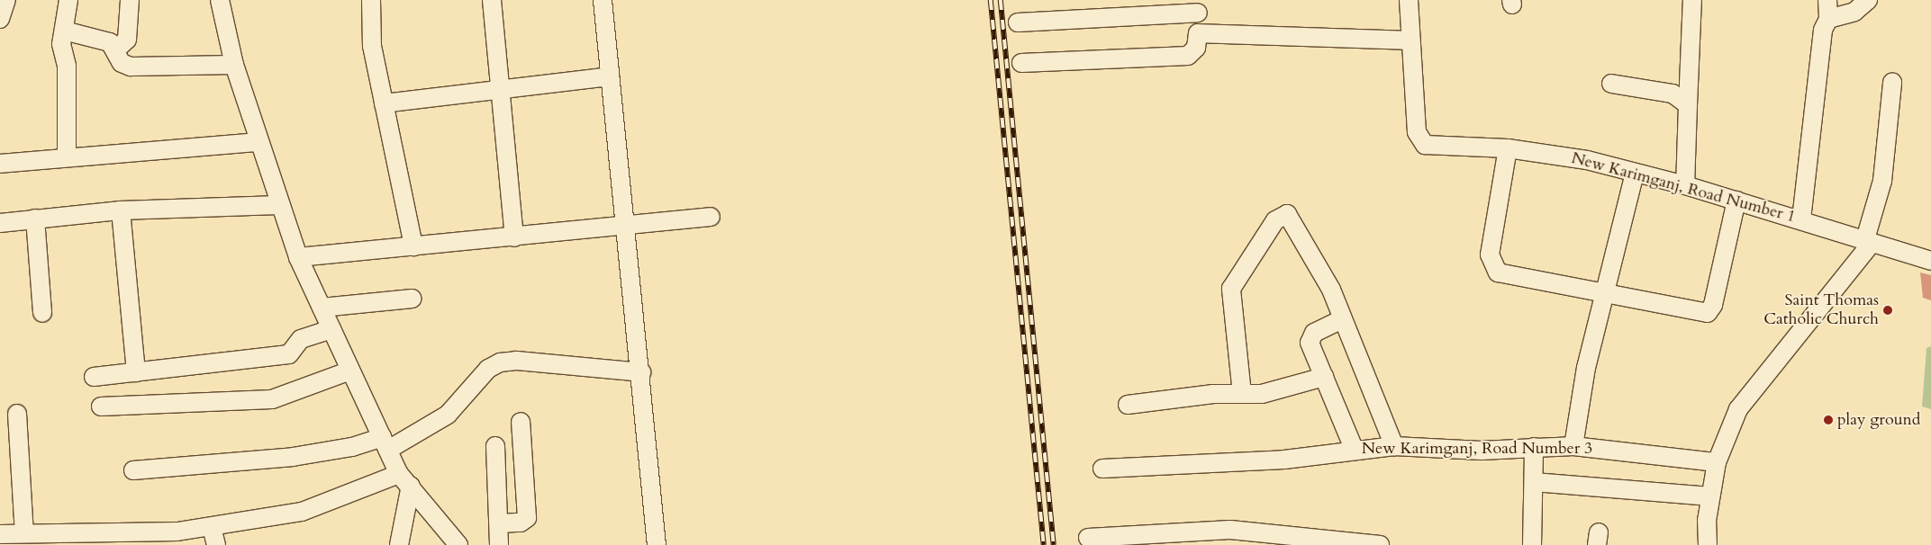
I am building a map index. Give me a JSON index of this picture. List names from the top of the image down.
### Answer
{
  "streets": {
    "street": ["New Karimganj, Road Number 1", "New Karimganj, Road Number 3"]
  },
  "places": ["Saint Thomas Catholic Church", "play ground"]
}
